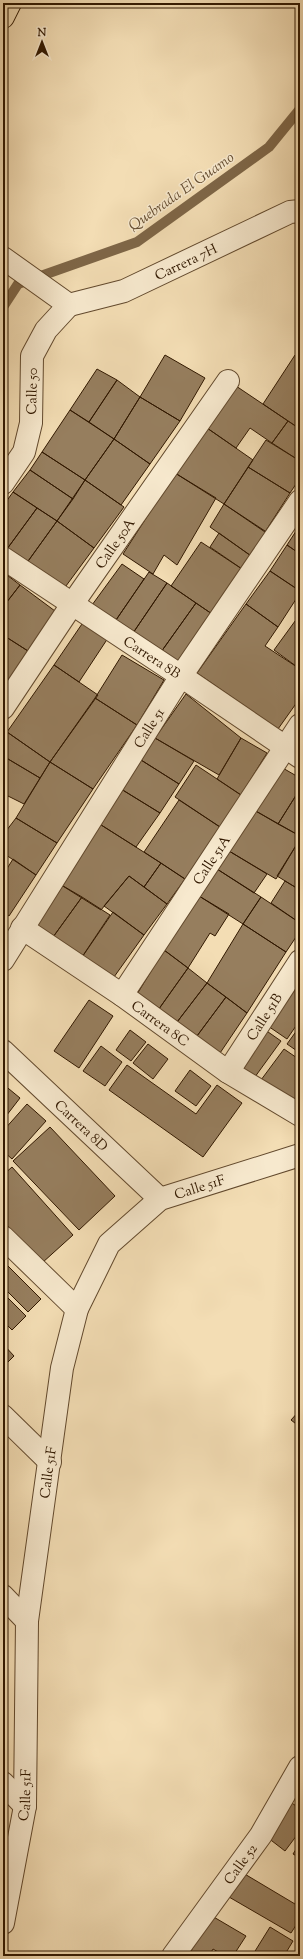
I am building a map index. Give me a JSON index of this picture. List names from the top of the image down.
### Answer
{
  "streets": {
    "street": [
      "Carrera 7H",
      "Calle 50",
      "Calle 50A",
      "Carrera 8B",
      "Calle 51",
      "Calle 51A",
      "Calle 51B",
      "Carrera 8C",
      "Carrera 8D",
      "Calle 51F",
      "Calle 52"
    ]
  },
  "crossings": [
    ["Carrera 7H", "Calle 50"],
    ["Calle 50A", "Carrera 8B"],
    ["Carrera 8B", "Calle 51"],
    ["Carrera 8B", "Calle 51A"],
    ["Calle 51", "Carrera 8C"],
    ["Calle 51A", "Carrera 8C"],
    ["Calle 51B", "Carrera 8C"],
    ["Carrera 8D", "Calle 51F"]
  ],
  "water": ["Quebrada El Guamo"],
  "north": "top"
}
